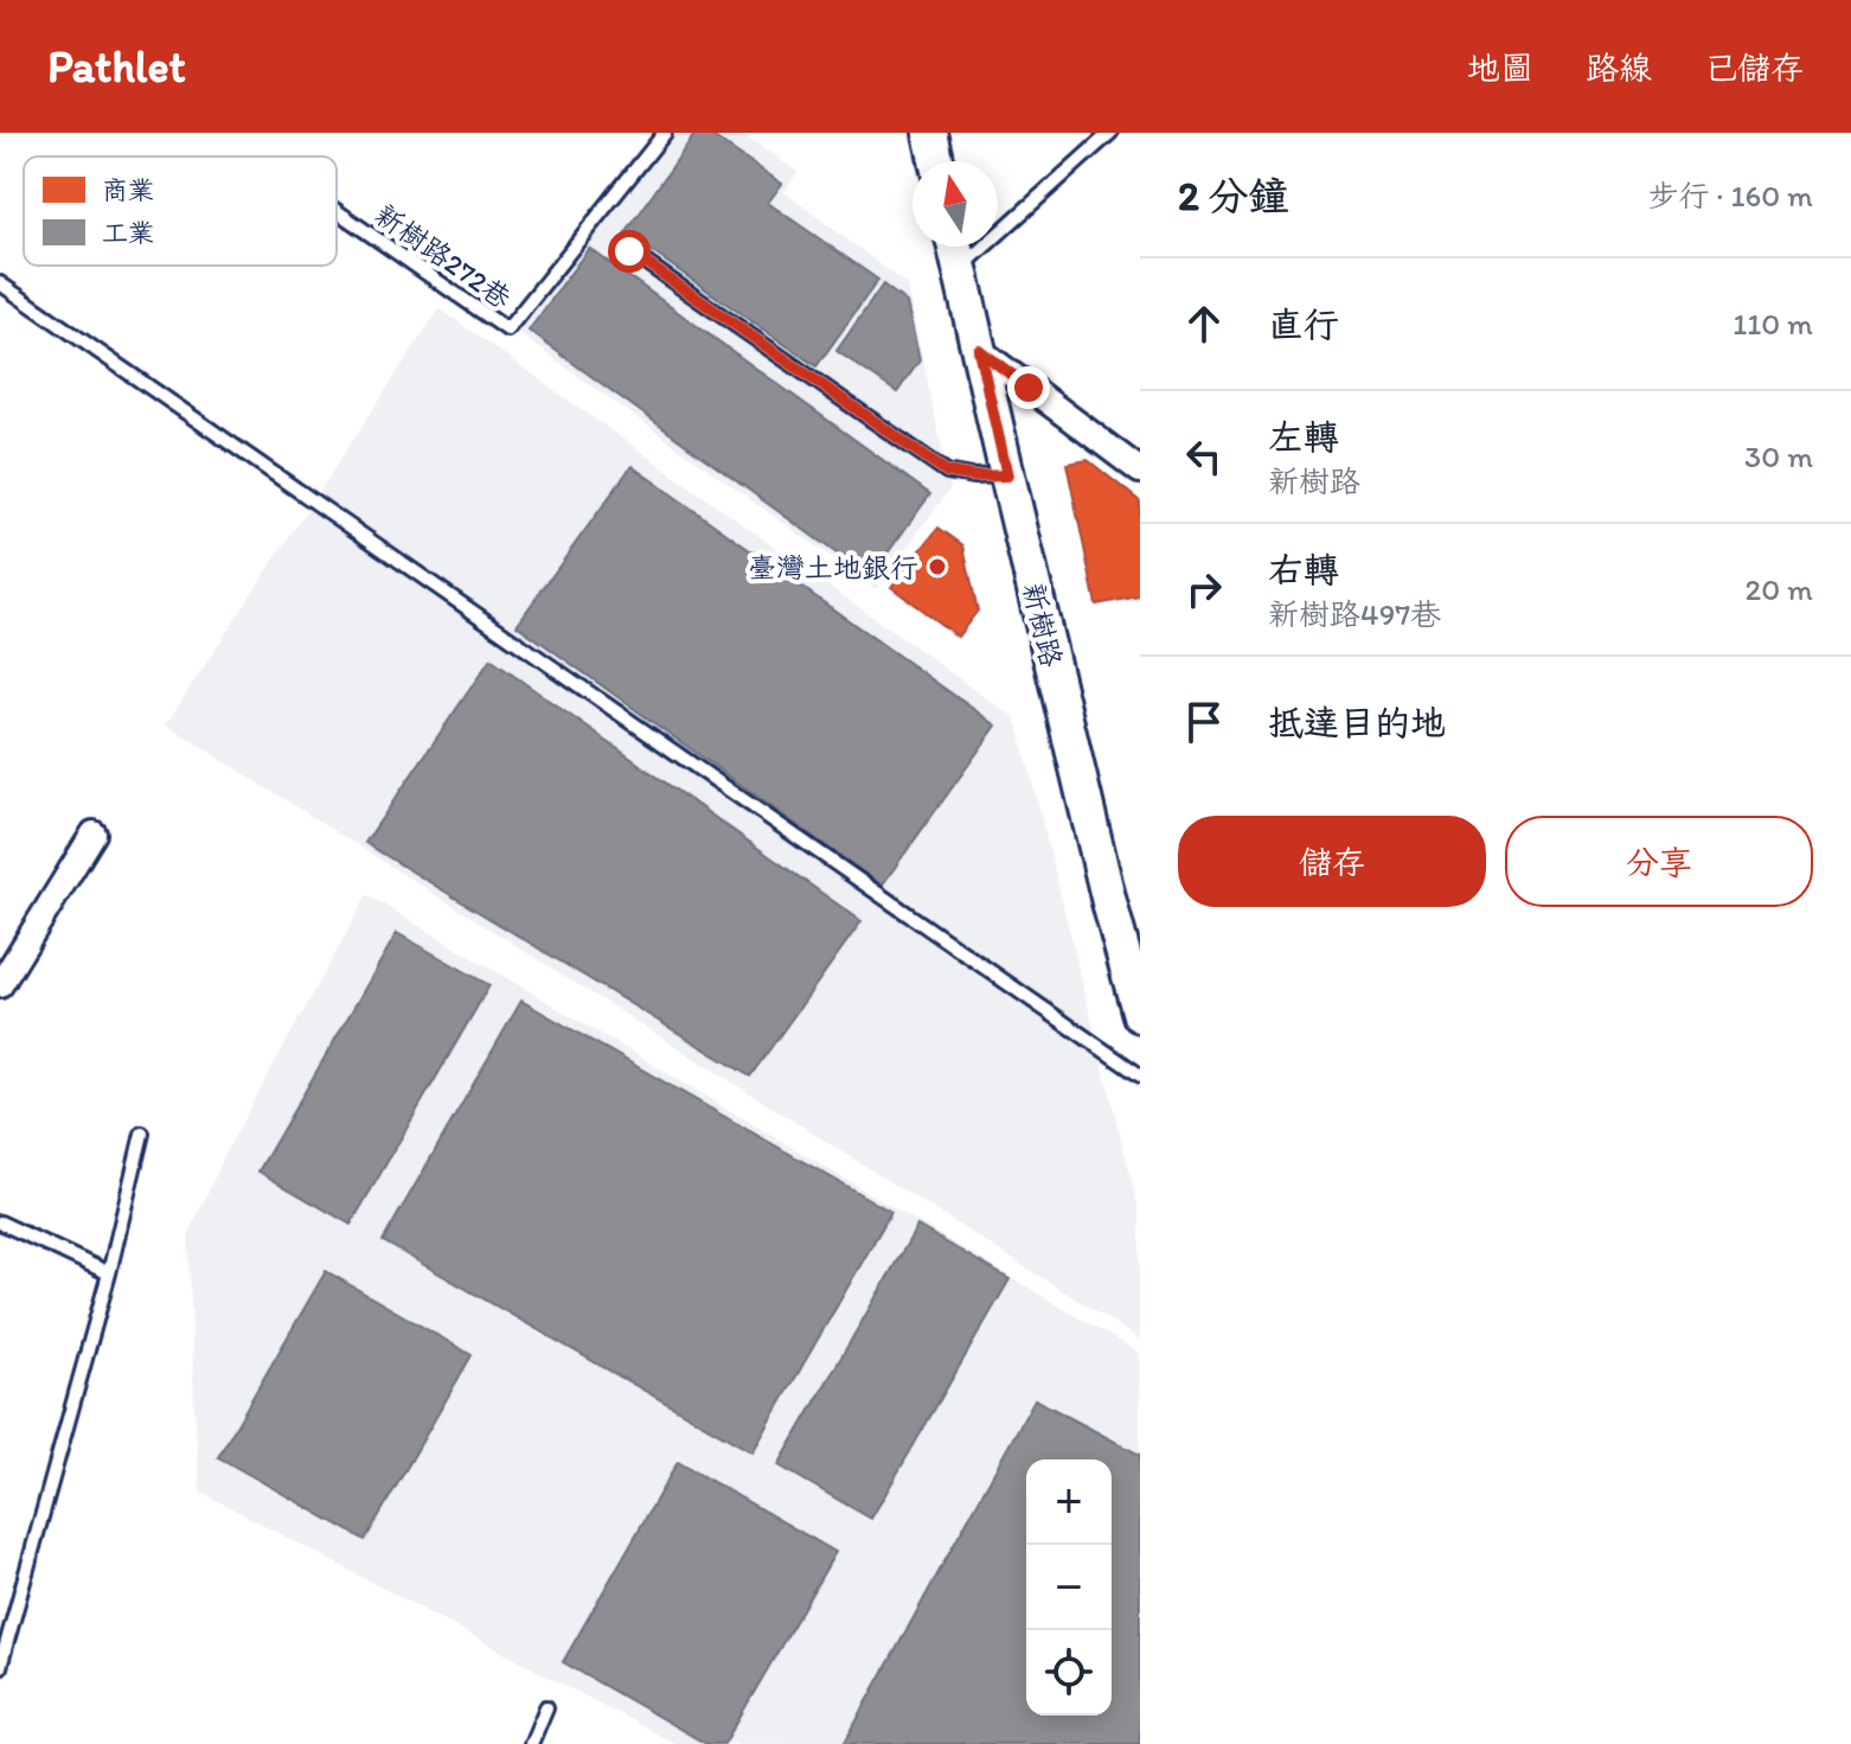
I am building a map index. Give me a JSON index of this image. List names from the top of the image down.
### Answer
{
  "streets": {
    "main road": ["新樹路"],
    "lane": ["新樹路272巷"]
  },
  "places": ["臺灣土地銀行"],
  "legend": ["商業", "工業"],
  "north": "top",
  "page": {
    "header": "Pathlet",
    "nav": ["地圖", "路線", "已儲存"],
    "heading": ["2 分鐘", "步行 · 160 m"],
    "list": [
      ["直行", "110 m"],
      ["左轉", "新樹路", "30 m"],
      ["右轉", "新樹路497巷", "20 m"],
      "抵達目的地"
    ],
    "buttons": ["儲存", "分享"],
    "map_buttons": ["+", "−"]
  }
}
